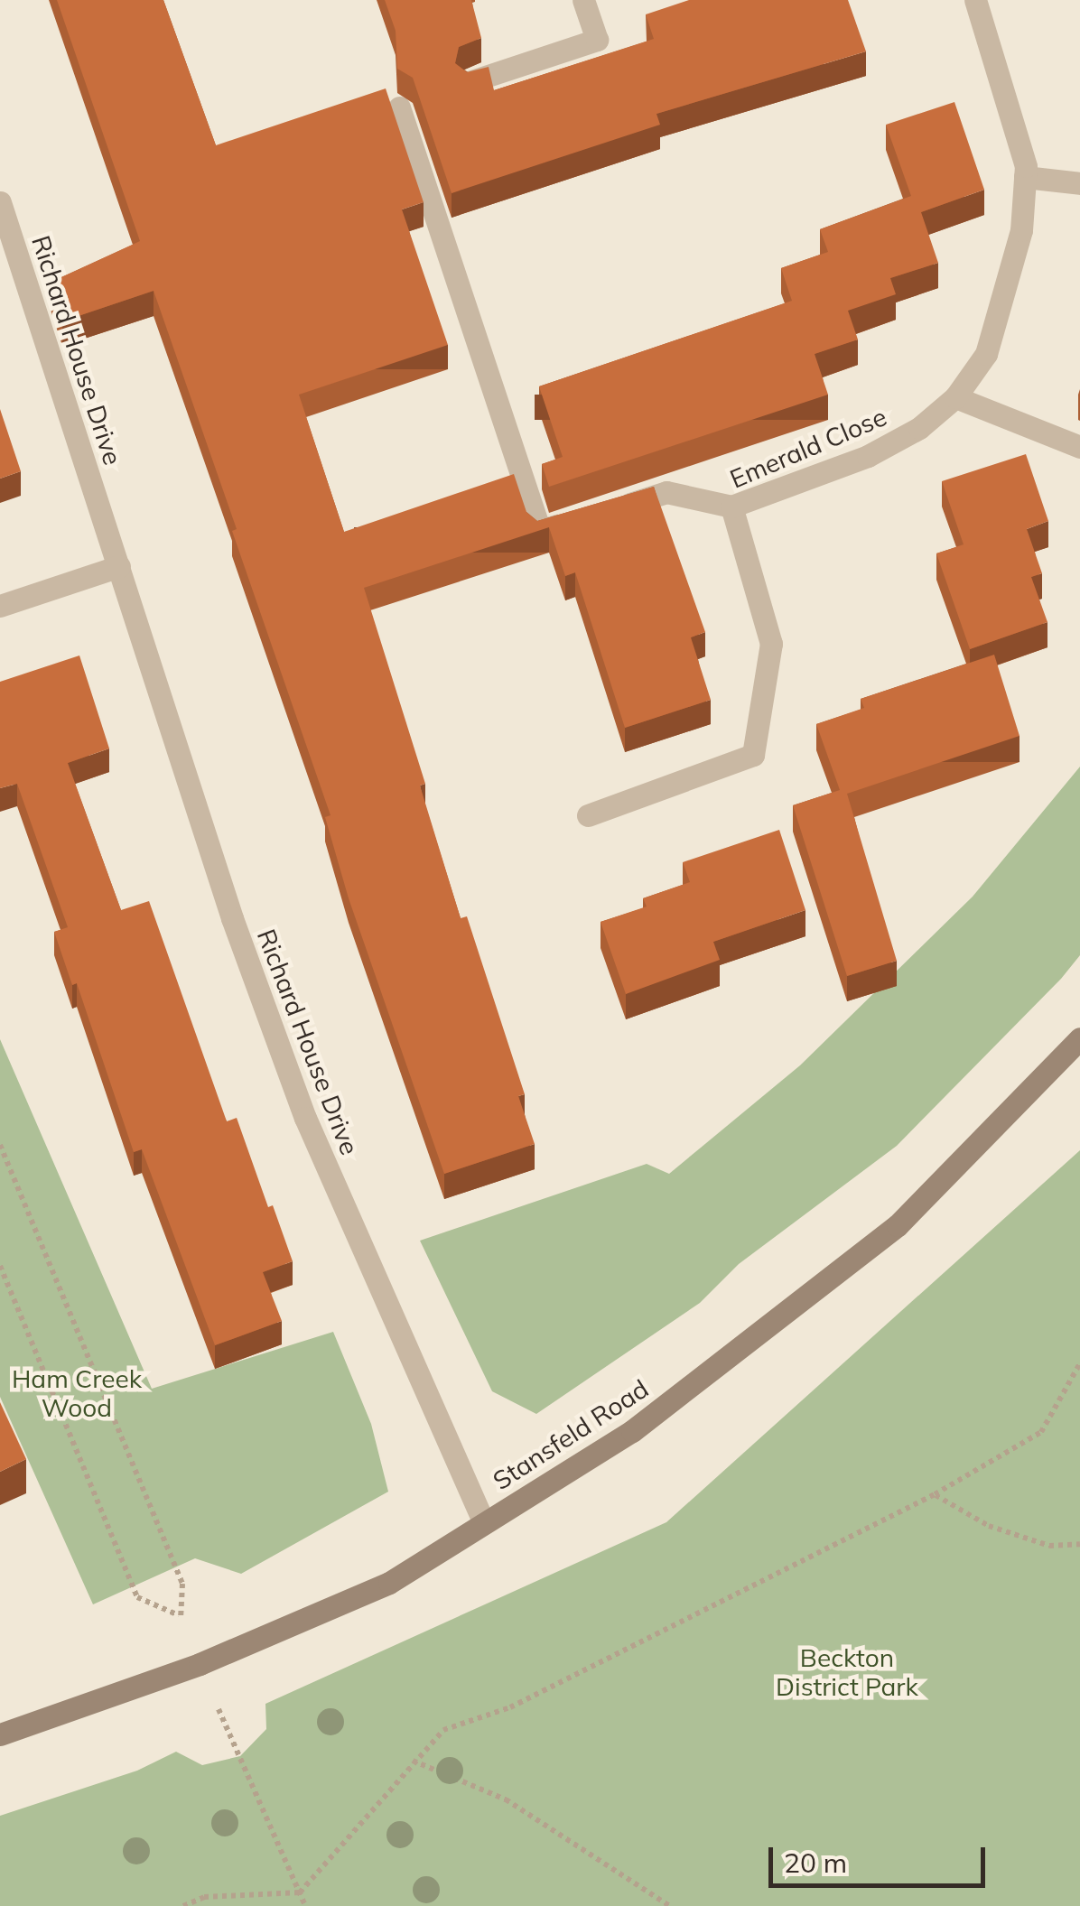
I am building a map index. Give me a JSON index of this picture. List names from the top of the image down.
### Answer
{
  "streets": {
    "street": ["Richard House Drive", "Emerald Close", "Stansfeld Road"]
  },
  "crossings": [
    ["Richard House Drive", "Stansfeld Road"]
  ],
  "parks": ["Ham Creek Wood", "Beckton District Park"],
  "scale_bar": "20 m"
}
